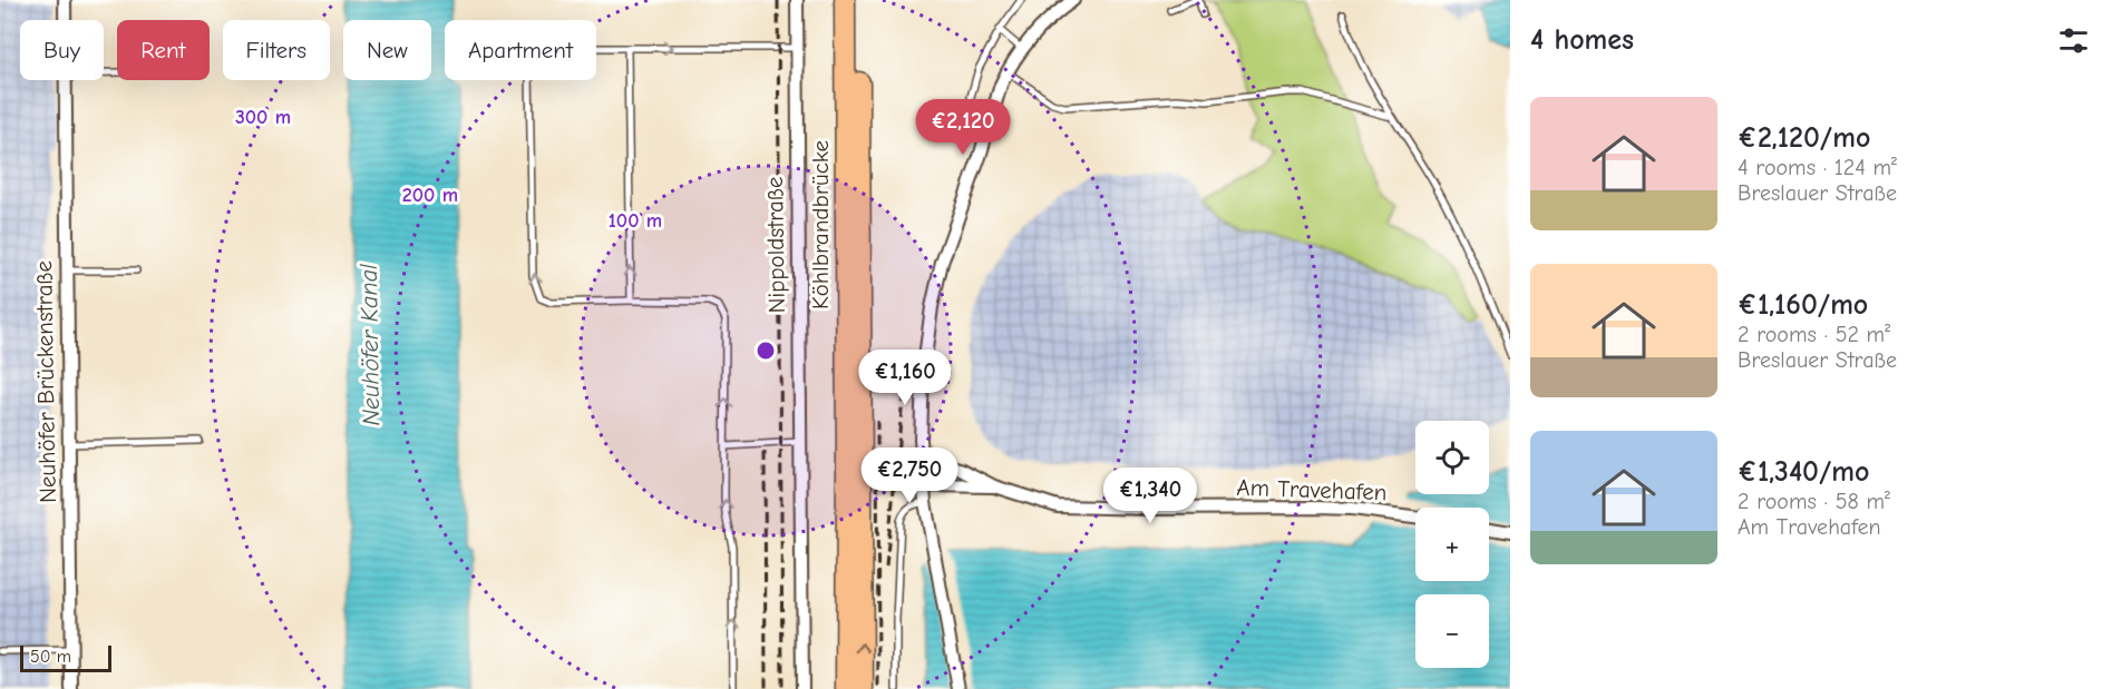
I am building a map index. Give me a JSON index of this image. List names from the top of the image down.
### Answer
{
  "streets": {
    "main road": ["Köhlbrandbrücke"],
    "street": ["Nippoldstraße", "Neuhöfer Brückenstraße", "Am Travehafen"]
  },
  "water": ["Neuhöfer Kanal"],
  "scale_bar": "50 m",
  "page": {
    "heading": "4 homes",
    "chip": [
      "Buy",
      "Rent",
      "Filters",
      "New",
      "Apartment"
    ],
    "list": [
      {
        "name": "€2,120/mo",
        "note": "4 rooms · 124 m² · Breslauer Straße"
      },
      {
        "name": "€1,160/mo",
        "note": "2 rooms · 52 m² · Breslauer Straße"
      },
      {
        "name": "€1,340/mo",
        "note": "2 rooms · 58 m² · Am Travehafen"
      }
    ],
    "price": [
      "€2,120",
      "€1,160",
      "€2,750",
      "€1,340"
    ],
    "map_buttons": ["+", "−"],
    "scale": "50 m"
  },
  "rings": ["300 m", "200 m", "100 m"]
}
